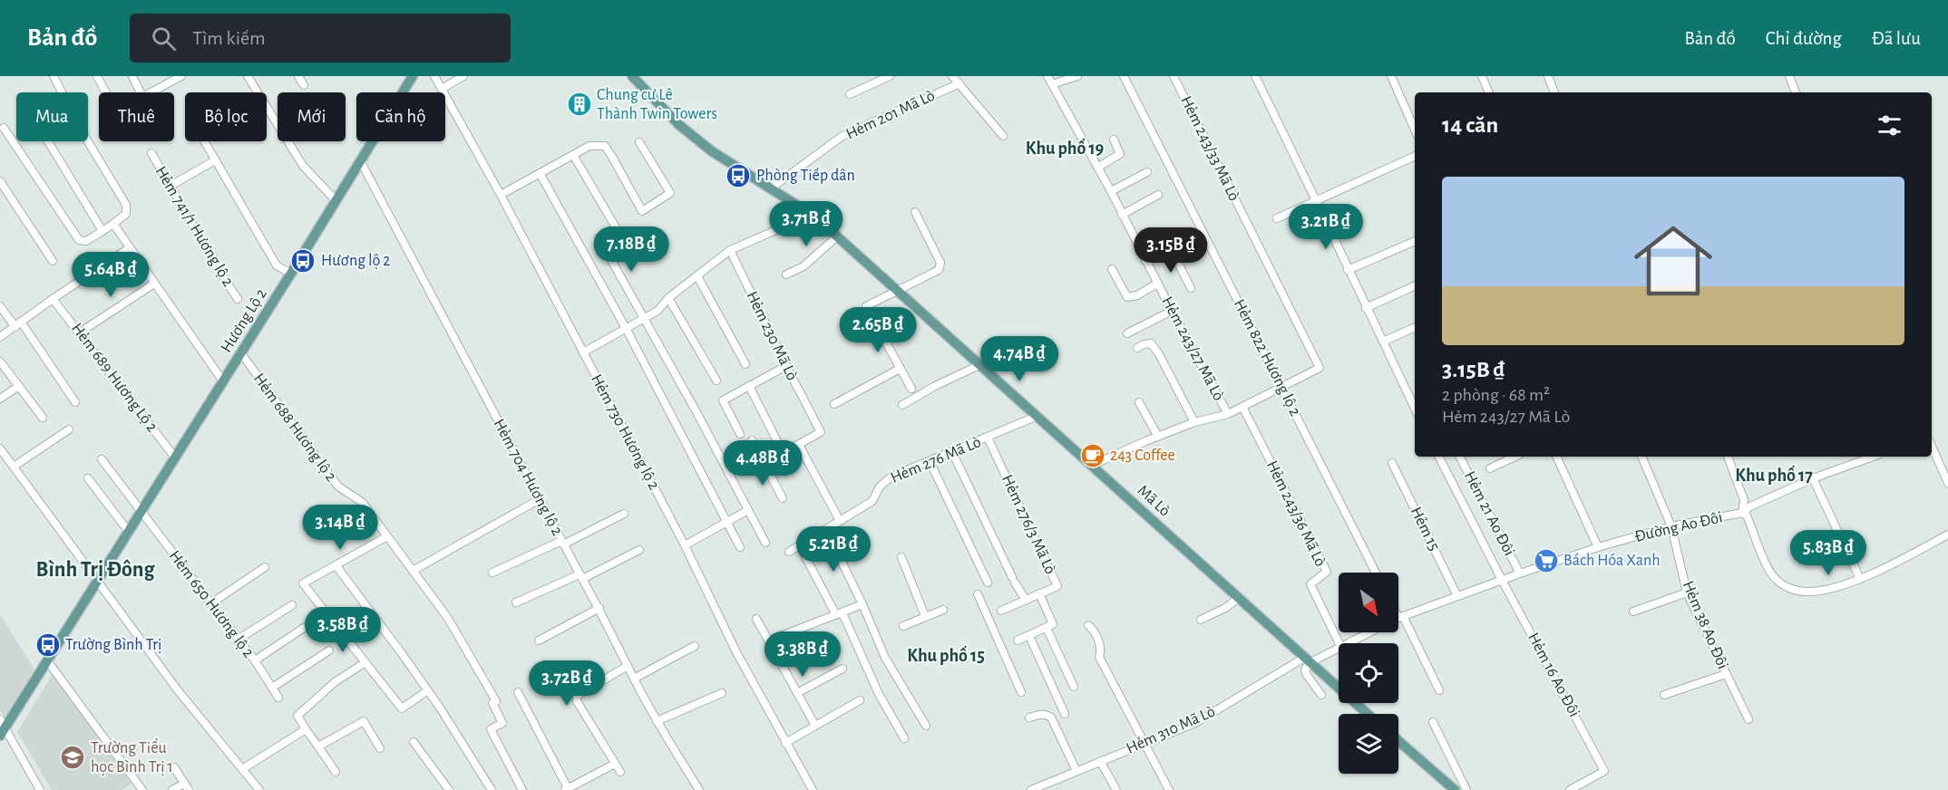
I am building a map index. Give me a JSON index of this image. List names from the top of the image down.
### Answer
{
  "streets": {
    "main road": ["Hương Lộ 2", "Mã Lò"],
    "street": [
      "Hẻm 201 Mã Lò",
      "Hẻm 243/33 Mã Lò",
      "Hẻm 741/1 Hương lộ 2",
      "Hẻm 230 Mã Lò",
      "Hẻm 243/27 Mã Lò",
      "Hẻm 822 Hương lộ 2",
      "Hẻm 689 Hương Lộ 2",
      "Hẻm 688 Hương lộ 2",
      "Hẻm 730 Hương lộ 2",
      "Hẻm 276 Mã Lò",
      "Hẻm 704 Hương lộ 2",
      "Hẻm 243/36 Mã Lò",
      "Hẻm 21 Ao Đôi",
      "Hẻm 276/3 Mã Lò",
      "Đường Ao Đôi",
      "Hẻm 15",
      "Hẻm 650 Hương lộ 2",
      "Hẻm 38 Ao Đôi",
      "Hẻm 16 Ao Đôi",
      "Hẻm 310 Mã Lò"
    ]
  },
  "crossings": [
    ["Hẻm 201 Mã Lò", "Mã Lò"],
    ["Hẻm 243/33 Mã Lò", "Hẻm 822 Hương lộ 2"],
    ["Hương Lộ 2", "Hẻm 689 Hương Lộ 2"],
    ["Hương Lộ 2", "Hẻm 688 Hương lộ 2"],
    ["Hương Lộ 2", "Hẻm 704 Hương lộ 2"],
    ["Hương Lộ 2", "Hẻm 650 Hương lộ 2"],
    ["Hẻm 276 Mã Lò", "Mã Lò"],
    ["Hẻm 276 Mã Lò", "Hẻm 276/3 Mã Lò"],
    ["Mã Lò", "Đường Ao Đôi"],
    ["Mã Lò", "Hẻm 310 Mã Lò"],
    ["Hẻm 21 Ao Đôi", "Đường Ao Đôi"],
    ["Đường Ao Đôi", "Hẻm 15"],
    ["Đường Ao Đôi", "Hẻm 38 Ao Đôi"],
    ["Đường Ao Đôi", "Hẻm 16 Ao Đôi"],
    ["Đường Ao Đôi", "Hẻm 310 Mã Lò"]
  ],
  "districts": [
    "Khu phố 19",
    "Khu phố 17",
    "Bình Trị Đông",
    "Khu phố 15"
  ],
  "places": {
    "building": ["Chung cư Lê Thành Twin Towers"],
    "bus stop": ["Phòng Tiếp dân", "Hương lộ 2", "Trường Bình Trị"],
    "cafe": ["243 Coffee"],
    "supermarket": ["Bách Hóa Xanh"],
    "school or university": ["Trường Tiểu học Bình Trị 1"]
  },
  "north": "bottom right",
  "page": {
    "header": "Bản đồ",
    "search": "Tìm kiếm",
    "nav": ["Bản đồ", "Chỉ đường", "Đã lưu"],
    "chip": [
      "Mua",
      "Thuê",
      "Bộ lọc",
      "Mới",
      "Căn hộ"
    ],
    "heading": "14 căn",
    "list": [
      {
        "name": "3.15B ₫",
        "note": "2 phòng · 68 m² · Hẻm 243/27 Mã Lò"
      }
    ],
    "price": [
      "3.71B ₫",
      "3.21B ₫",
      "7.18B ₫",
      "3.15B ₫",
      "5.64B ₫",
      "2.65B ₫",
      "4.74B ₫",
      "4.48B ₫",
      "3.14B ₫",
      "5.21B ₫",
      "5.83B ₫",
      "3.58B ₫",
      "3.38B ₫",
      "3.72B ₫"
    ]
  }
}
